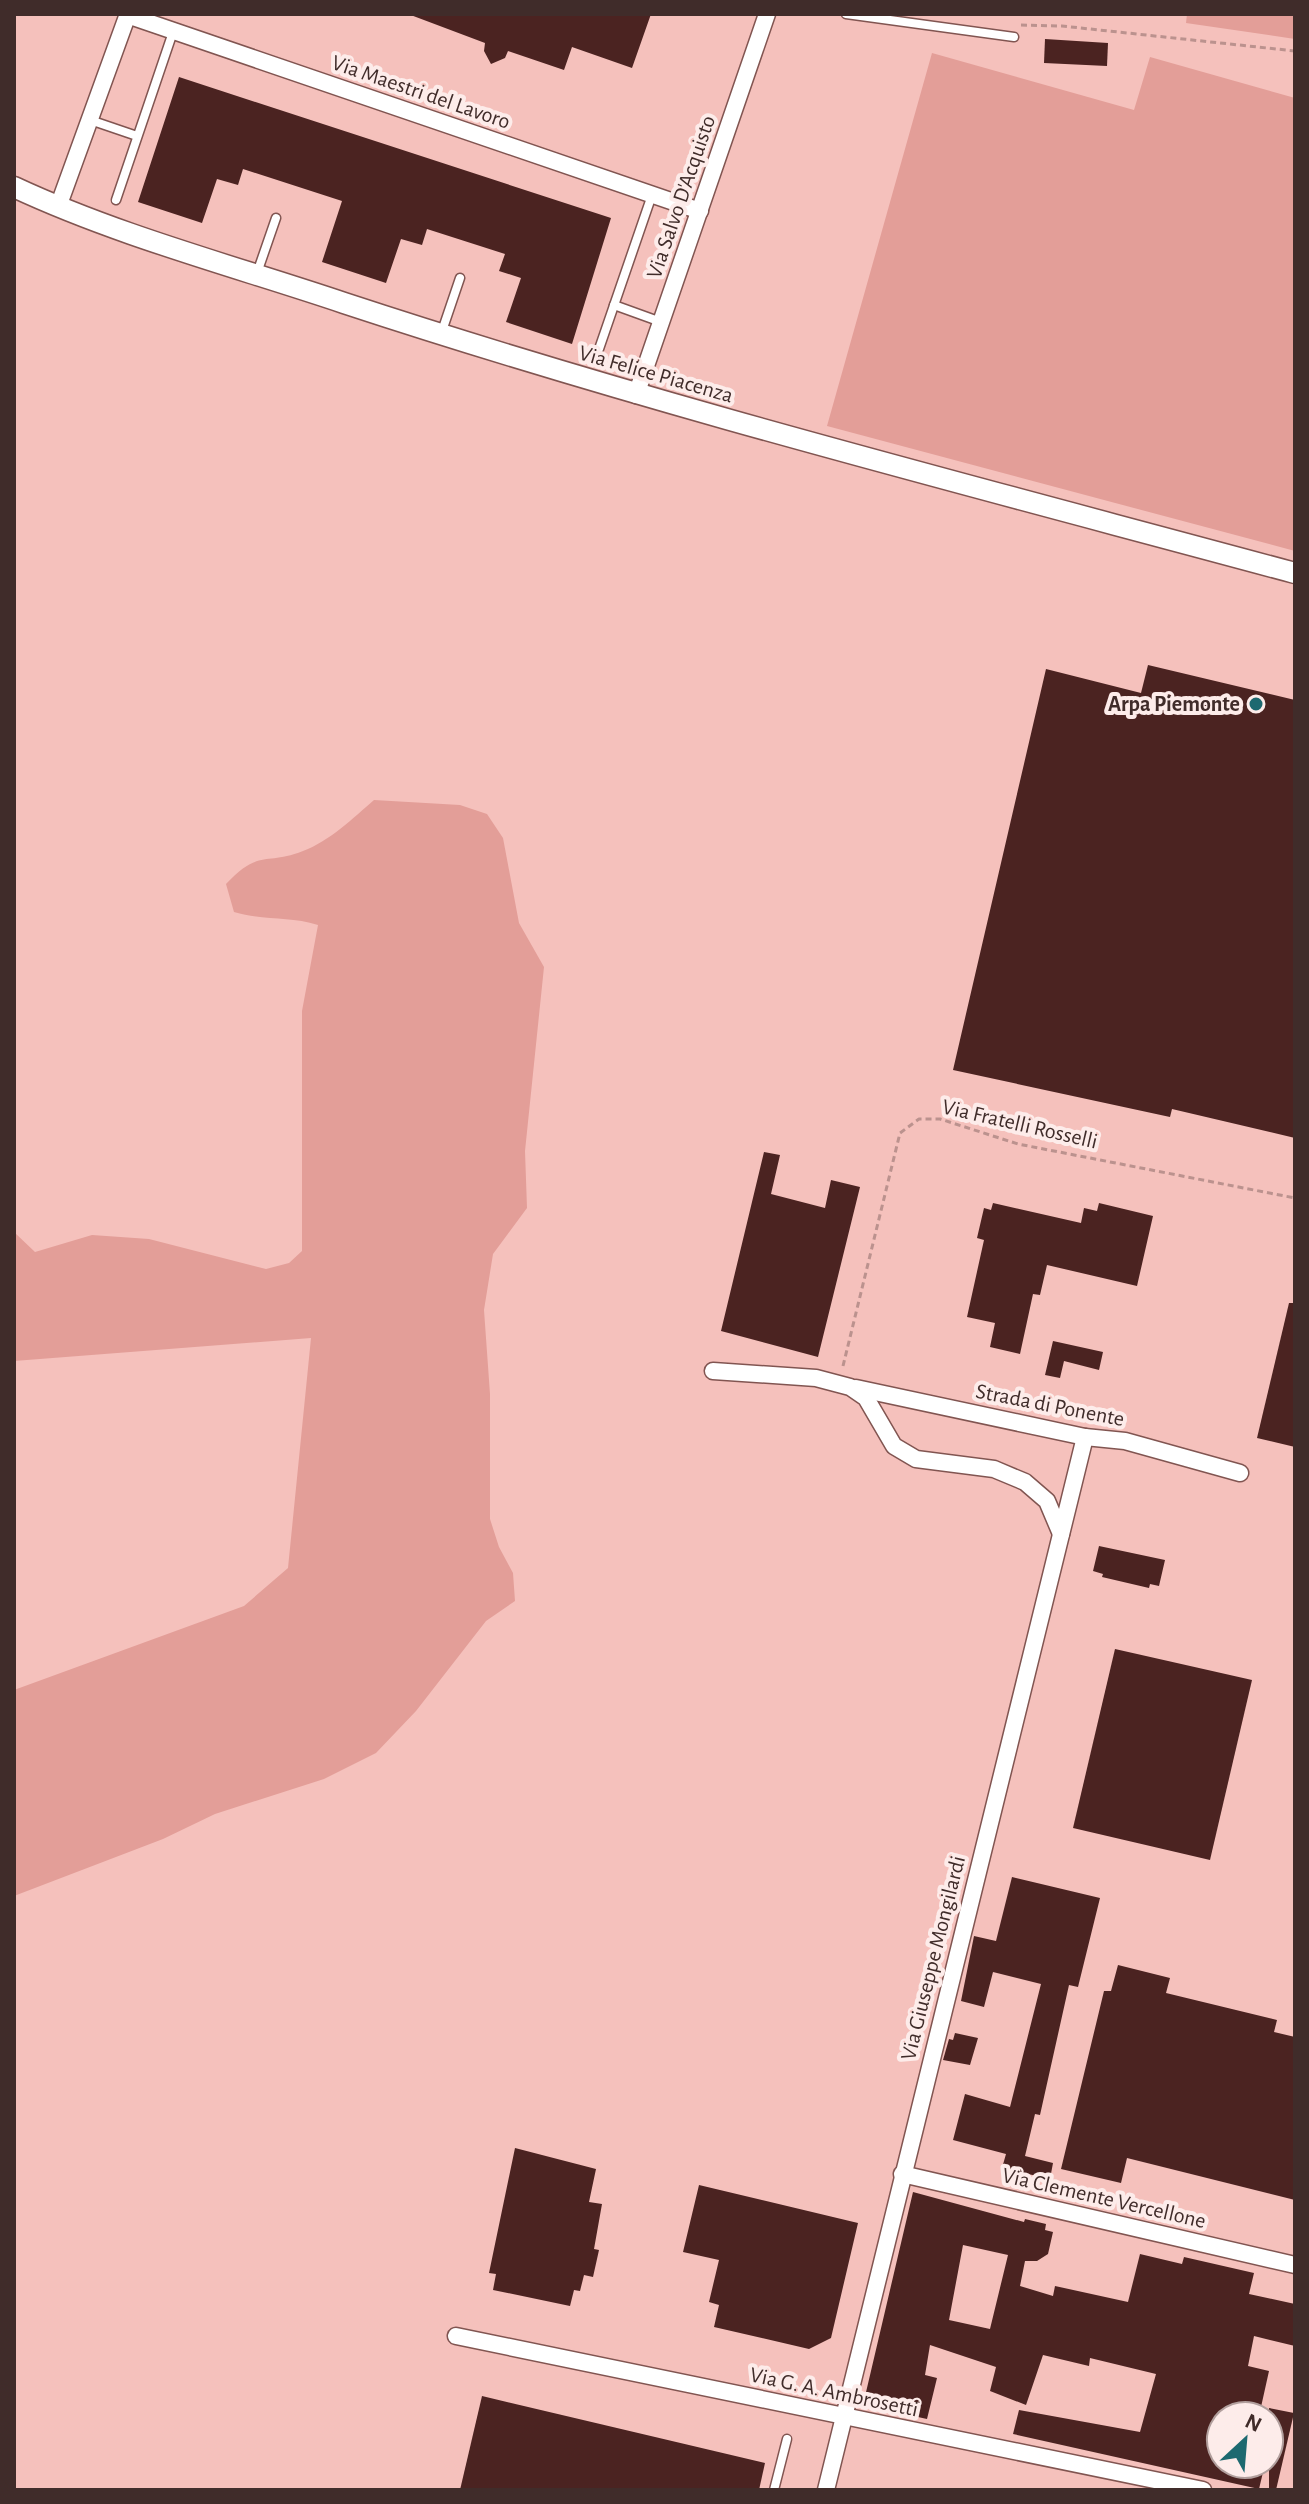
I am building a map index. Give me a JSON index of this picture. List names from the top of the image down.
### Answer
{
  "streets": {
    "street": [
      "Via Maestri del Lavoro",
      "Via Salvo D'Acquisto",
      "Via Felice Piacenza",
      "Strada di Ponente",
      "Via Giuseppe Mongilardi",
      "Via Clemente Vercellone",
      "Via G. A. Ambrosetti"
    ],
    "path": ["Via Fratelli Rosselli"]
  },
  "crossings": [
    ["Via Maestri del Lavoro", "Via Salvo D'Acquisto"],
    ["Via Salvo D'Acquisto", "Via Felice Piacenza"],
    ["Via Fratelli Rosselli", "Strada di Ponente"],
    ["Strada di Ponente", "Via Giuseppe Mongilardi"],
    ["Via Giuseppe Mongilardi", "Via Clemente Vercellone"],
    ["Via Giuseppe Mongilardi", "Via G. A. Ambrosetti"]
  ],
  "places": ["Arpa Piemonte"],
  "north": "top right"
}
